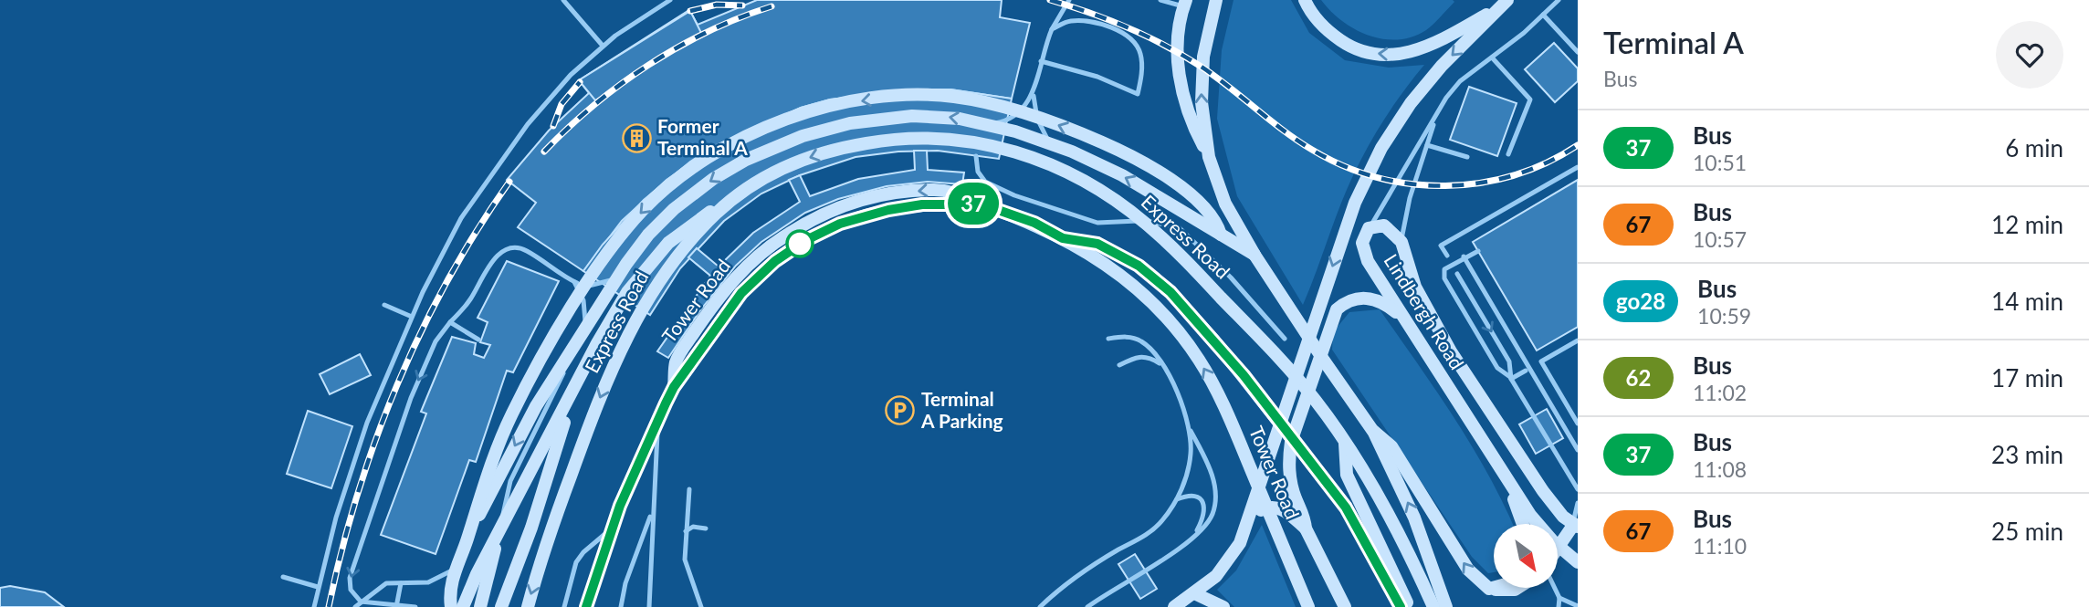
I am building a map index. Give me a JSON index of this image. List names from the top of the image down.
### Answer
{
  "streets": {
    "street": ["Express Road", "Tower Road", "Lindbergh Road"]
  },
  "places": {
    "building": ["Former Terminal A"],
    "parking": ["Terminal A Parking"]
  },
  "lines": ["bus line 37"],
  "north": "bottom right",
  "page": {
    "on_map": "37",
    "heading": ["Terminal A", "Bus"],
    "list": [
      {
        "mark": "37",
        "name": "Bus",
        "note": "10:51",
        "value": "6 min"
      },
      {
        "mark": "67",
        "name": "Bus",
        "note": "10:57",
        "value": "12 min"
      },
      {
        "mark": "go28",
        "name": "Bus",
        "note": "10:59",
        "value": "14 min"
      },
      {
        "mark": "62",
        "name": "Bus",
        "note": "11:02",
        "value": "17 min"
      },
      {
        "mark": "37",
        "name": "Bus",
        "note": "11:08",
        "value": "23 min"
      },
      {
        "mark": "67",
        "name": "Bus",
        "note": "11:10",
        "value": "25 min"
      }
    ]
  }
}
